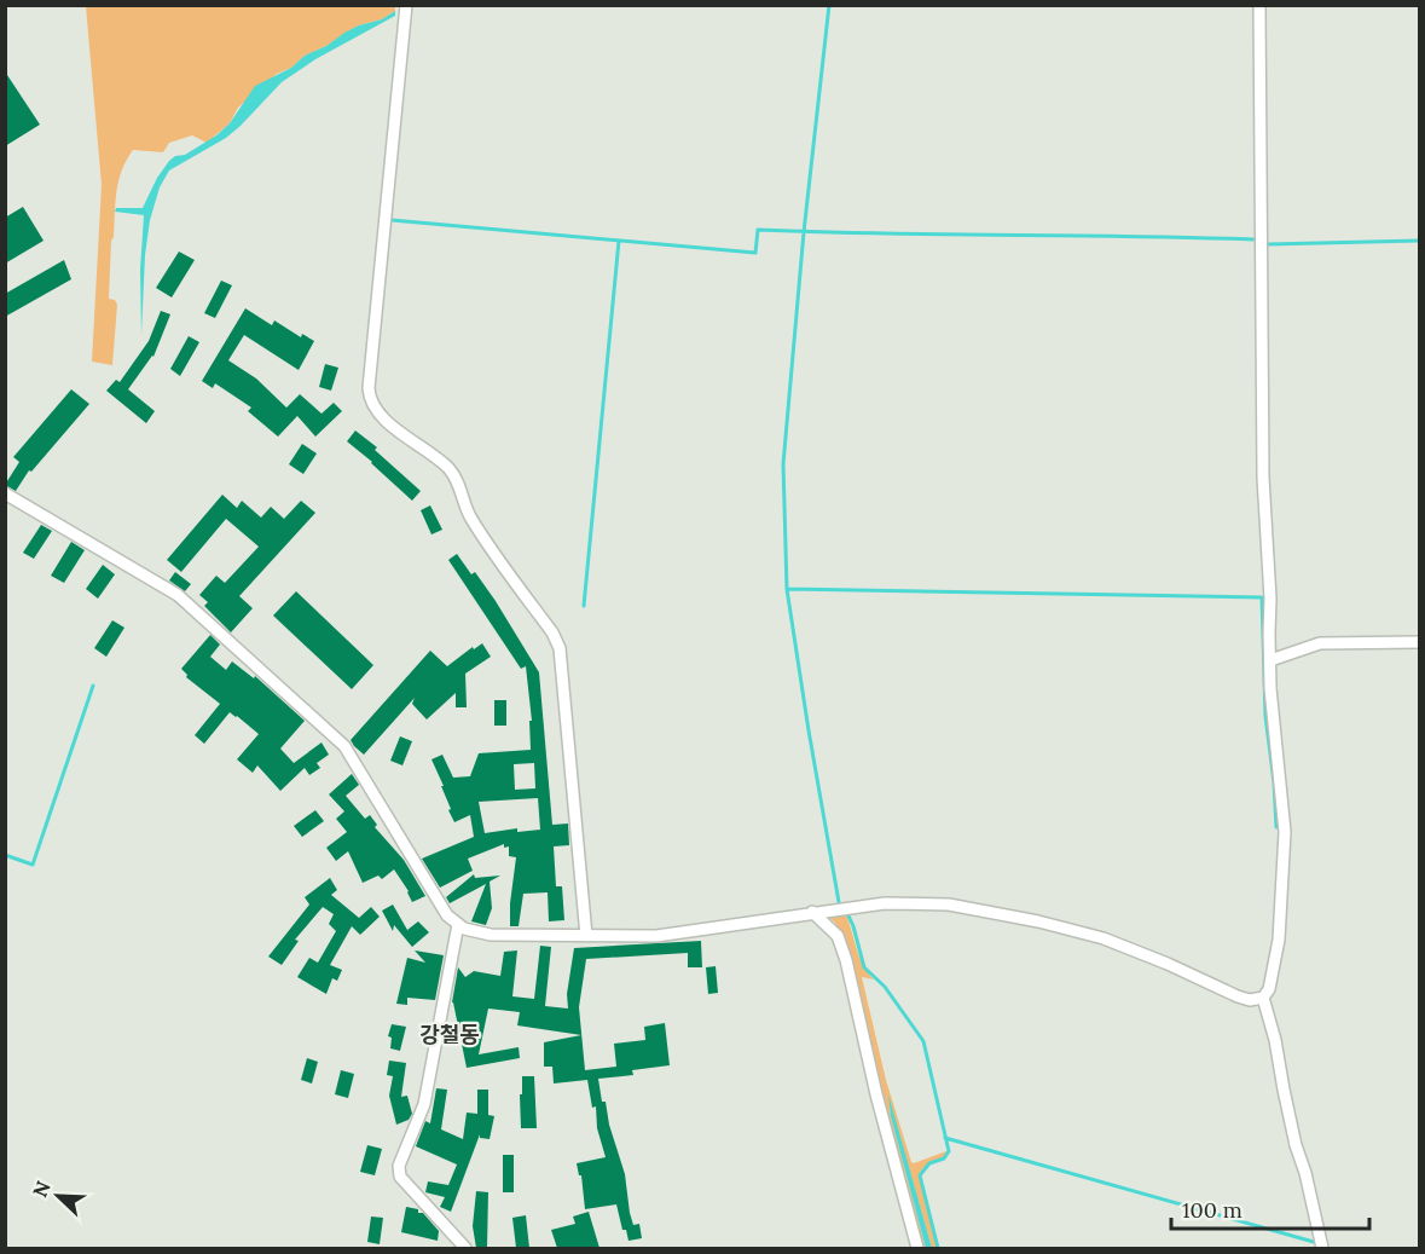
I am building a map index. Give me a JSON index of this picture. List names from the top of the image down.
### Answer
{
  "districts": ["강철동"],
  "scale_bar": "100 m",
  "north": "top left"
}
